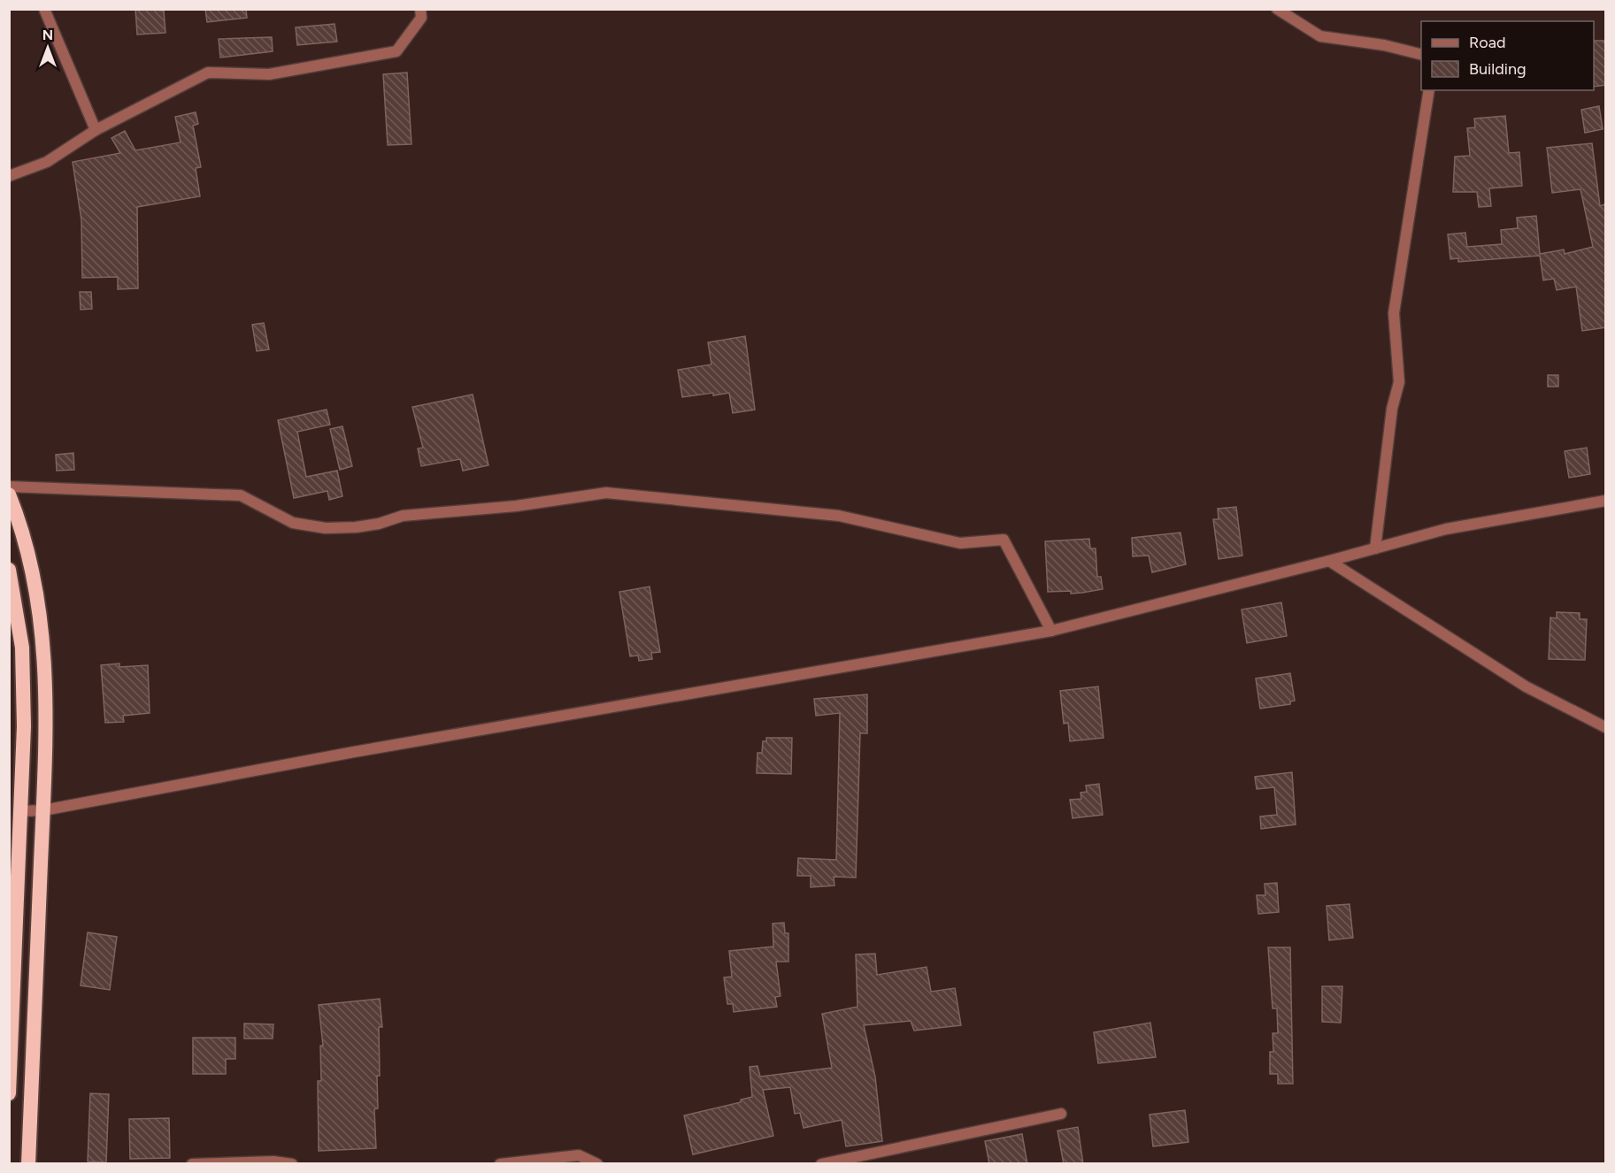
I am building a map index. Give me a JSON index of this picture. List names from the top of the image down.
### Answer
{
  "legend": ["Road", "Building"],
  "north": "top"
}
